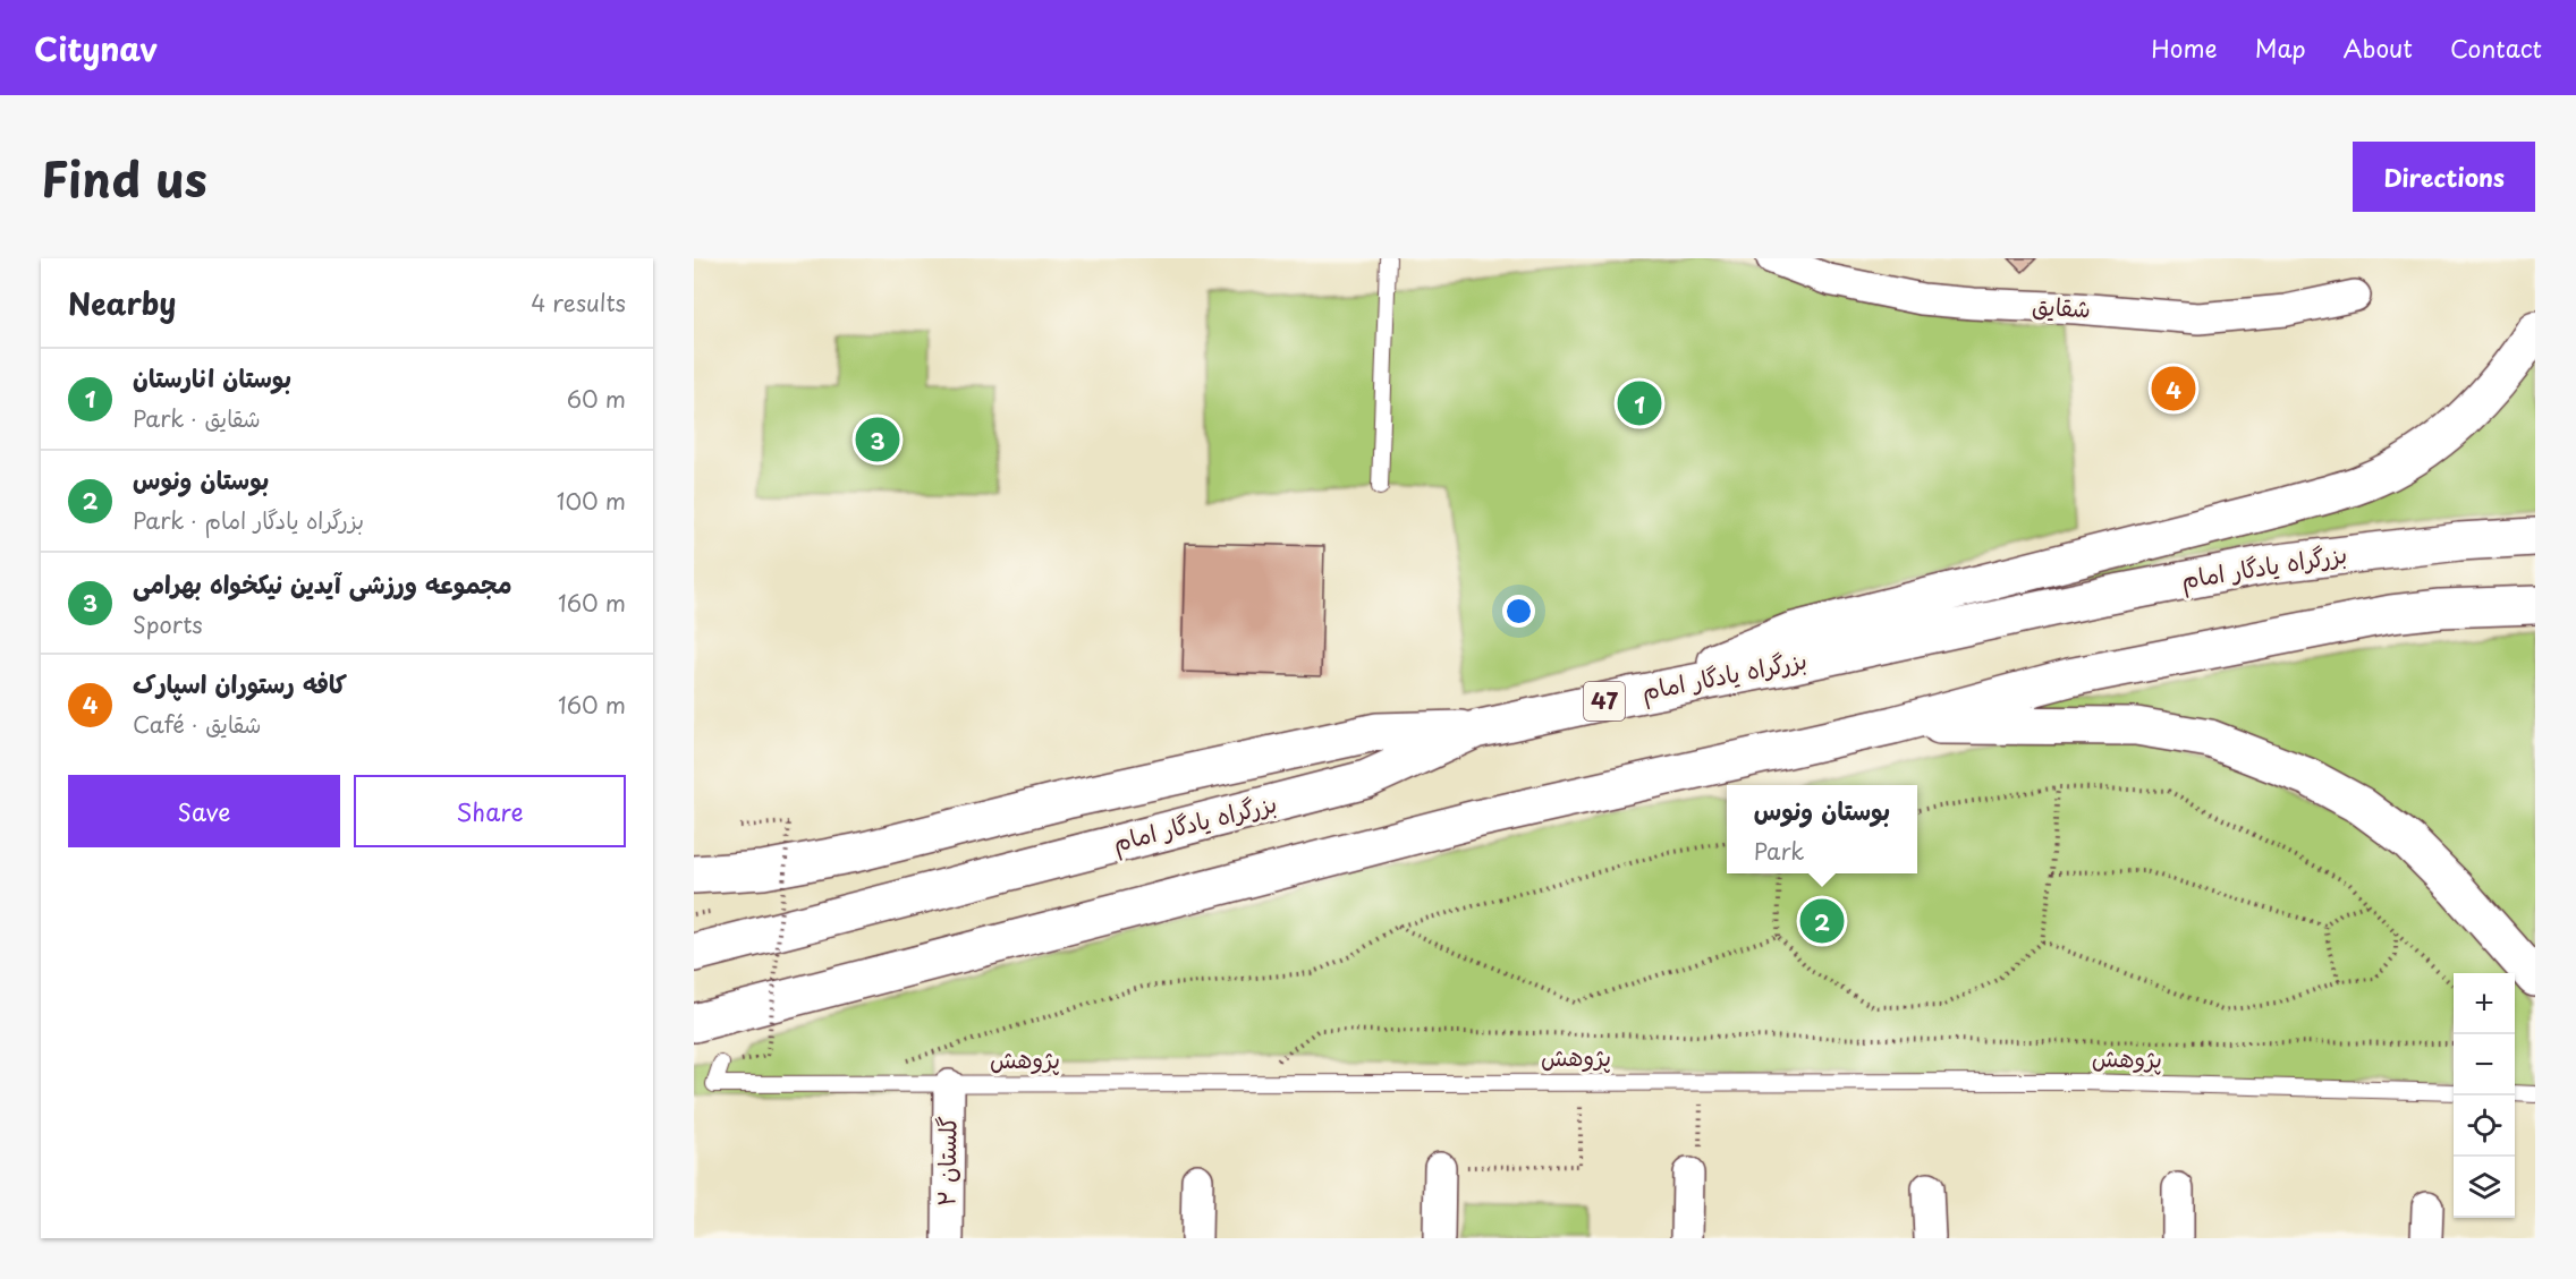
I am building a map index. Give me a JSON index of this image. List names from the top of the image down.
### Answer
{
  "streets": {
    "highway": ["بزرگراه یادگار امام", "47"],
    "street": ["شقایق", "گلستان ۲"],
    "lane": ["پژوهش"]
  },
  "crossings": [
    ["پژوهش", "گلستان ۲"]
  ],
  "page": {
    "header": "Citynav",
    "nav": [
      "Home",
      "Map",
      "About",
      "Contact"
    ],
    "title": "Find us",
    "buttons": [
      "Directions",
      ["Save", "Share"]
    ],
    "heading": ["Nearby", "4 results"],
    "list": [
      {
        "mark": "1",
        "name": "بوستان انارستان",
        "note": "Park · شقایق",
        "value": "60 m"
      },
      {
        "mark": "2",
        "name": "بوستان ونوس",
        "note": "Park · بزرگراه یادگار امام",
        "value": "100 m"
      },
      {
        "mark": "3",
        "name": "مجموعه ورزشی آیدین نیکخواه بهرامی",
        "note": "Sports",
        "value": "160 m"
      },
      {
        "mark": "4",
        "name": "کافه رستوران اسپارک",
        "note": "Café · شقایق",
        "value": "160 m"
      }
    ],
    "pins": [
      "4",
      "1",
      "3",
      "2"
    ],
    "popup": ["بوستان ونوس", "Park"],
    "map_buttons": ["+", "−"]
  }
}
